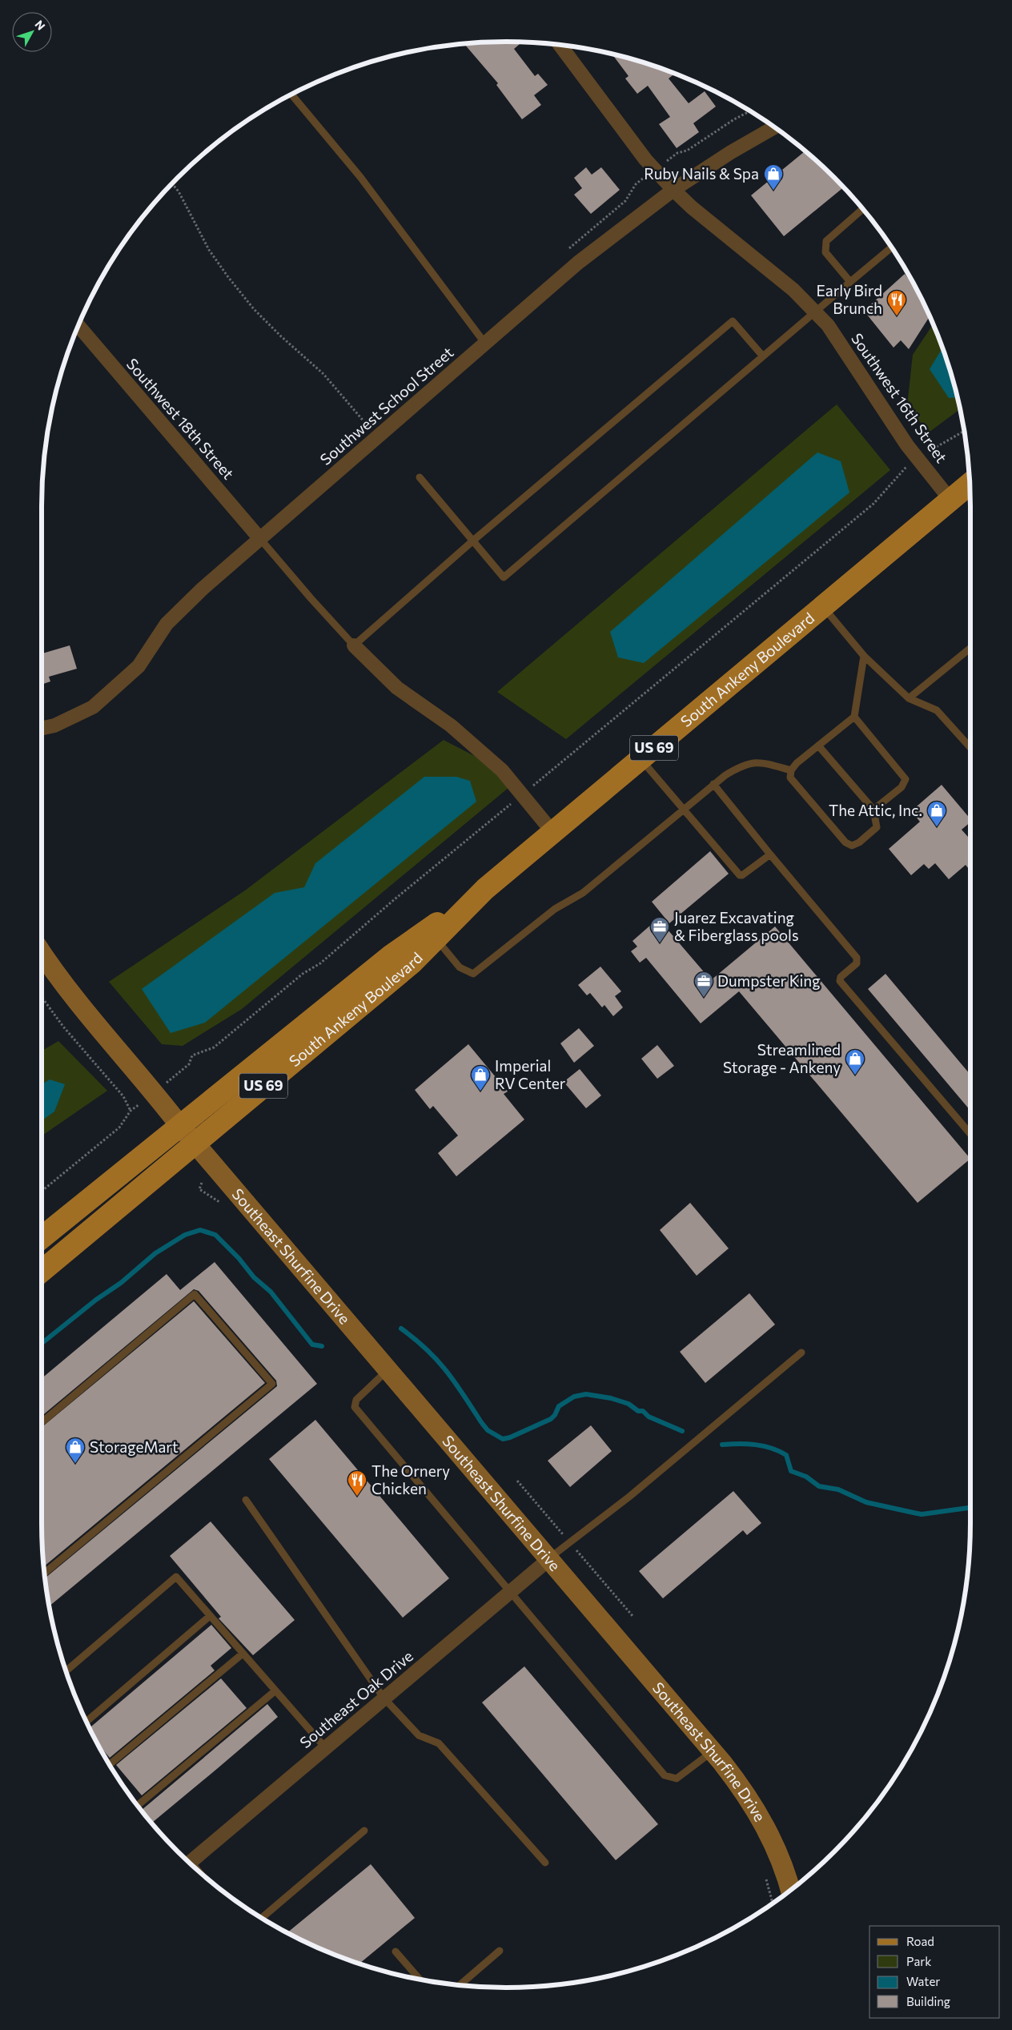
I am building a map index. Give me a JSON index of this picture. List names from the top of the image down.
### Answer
{
  "streets": {
    "main road": ["South Ankeny Boulevard", "US 69"],
    "street": [
      "Southwest 16th Street",
      "Southwest School Street",
      "Southwest 18th Street",
      "Southeast Shurfine Drive",
      "Southeast Oak Drive"
    ]
  },
  "crossings": [
    ["Southwest 16th Street", "Southwest School Street"],
    ["Southwest 16th Street", "South Ankeny Boulevard"],
    ["Southwest School Street", "Southwest 18th Street"],
    ["South Ankeny Boulevard", "Southeast Shurfine Drive"],
    ["Southeast Shurfine Drive", "Southeast Oak Drive"]
  ],
  "places": {
    "shop": [
      "Ruby Nails & Spa",
      "The Attic, Inc.",
      "Streamlined Storage - Ankeny",
      "Imperial RV Center",
      "StorageMart"
    ],
    "restaurant": ["Early Bird Brunch", "The Ornery Chicken"],
    "office": ["Juarez Excavating & Fiberglass pools", "Dumpster King"]
  },
  "legend": [
    "Road",
    "Park",
    "Water",
    "Building"
  ],
  "north": "top right"
}
